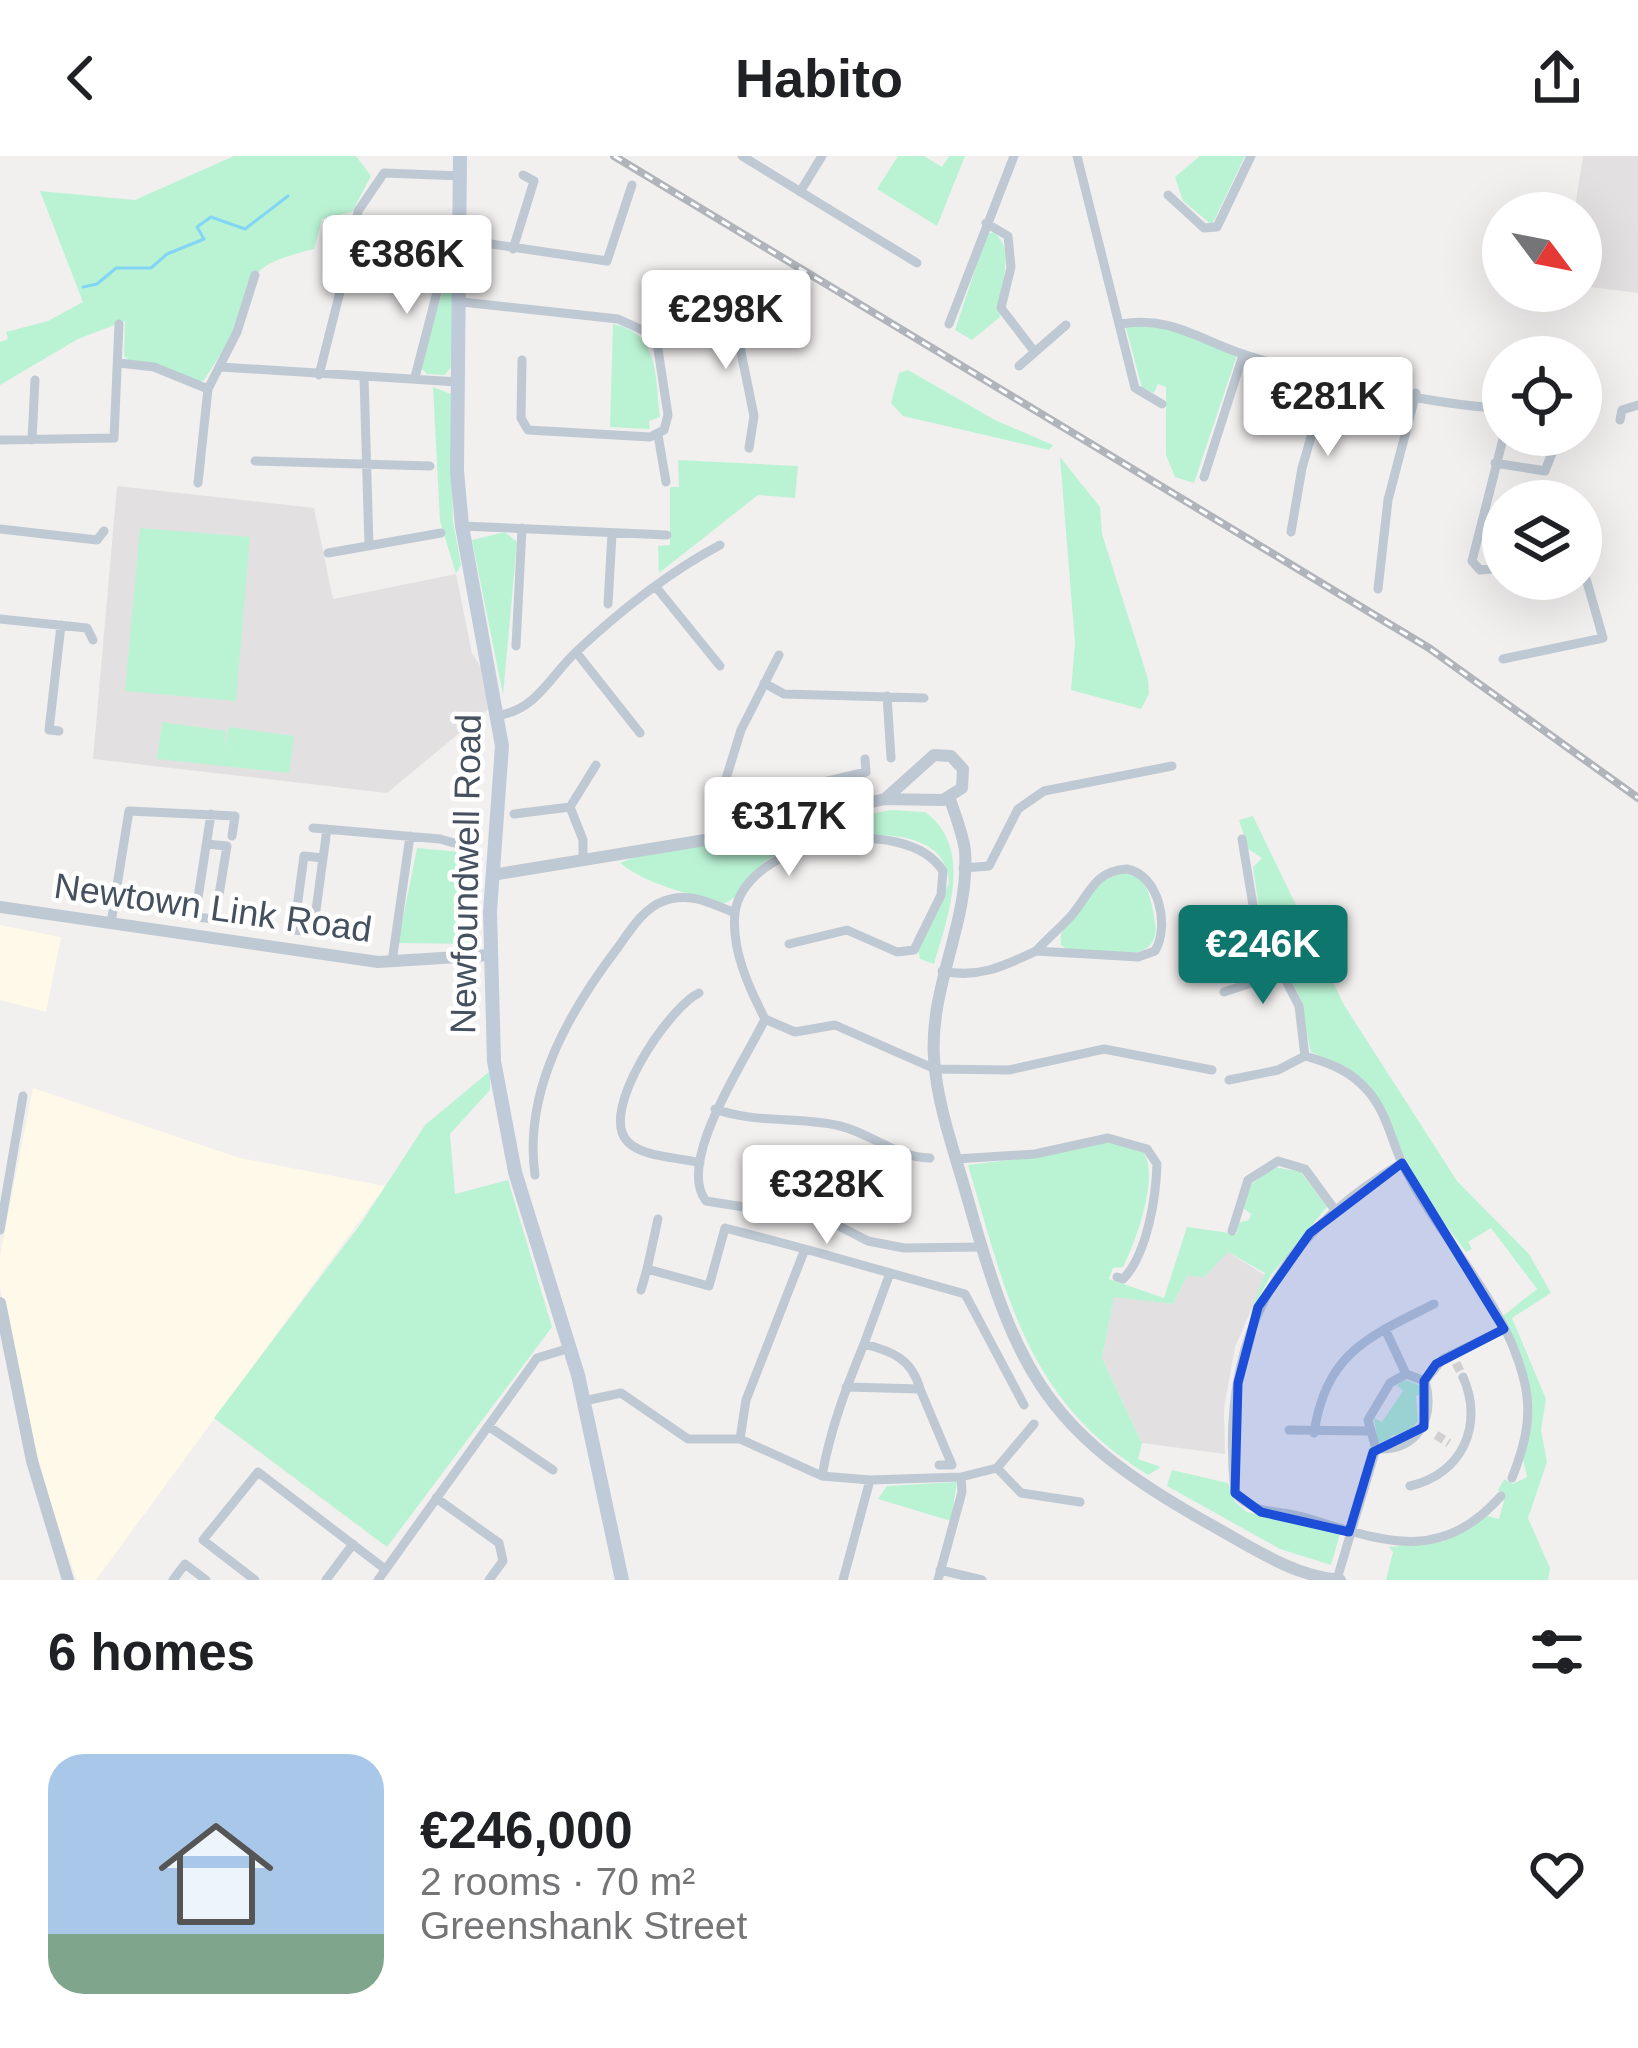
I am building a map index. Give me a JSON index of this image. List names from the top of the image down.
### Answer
{
  "streets": {
    "main road": ["Newfoundwell Road"],
    "street": ["Newtown Link Road"]
  },
  "crossings": [
    ["Newfoundwell Road", "Newtown Link Road"]
  ],
  "north": "bottom right",
  "page": {
    "header": "Habito",
    "price": [
      "€386K",
      "€298K",
      "€281K",
      "€317K",
      "€246K",
      "€328K"
    ],
    "heading": "6 homes",
    "list": [
      {
        "name": "€246,000",
        "note": "2 rooms · 70 m² · Greenshank Street"
      }
    ]
  }
}
